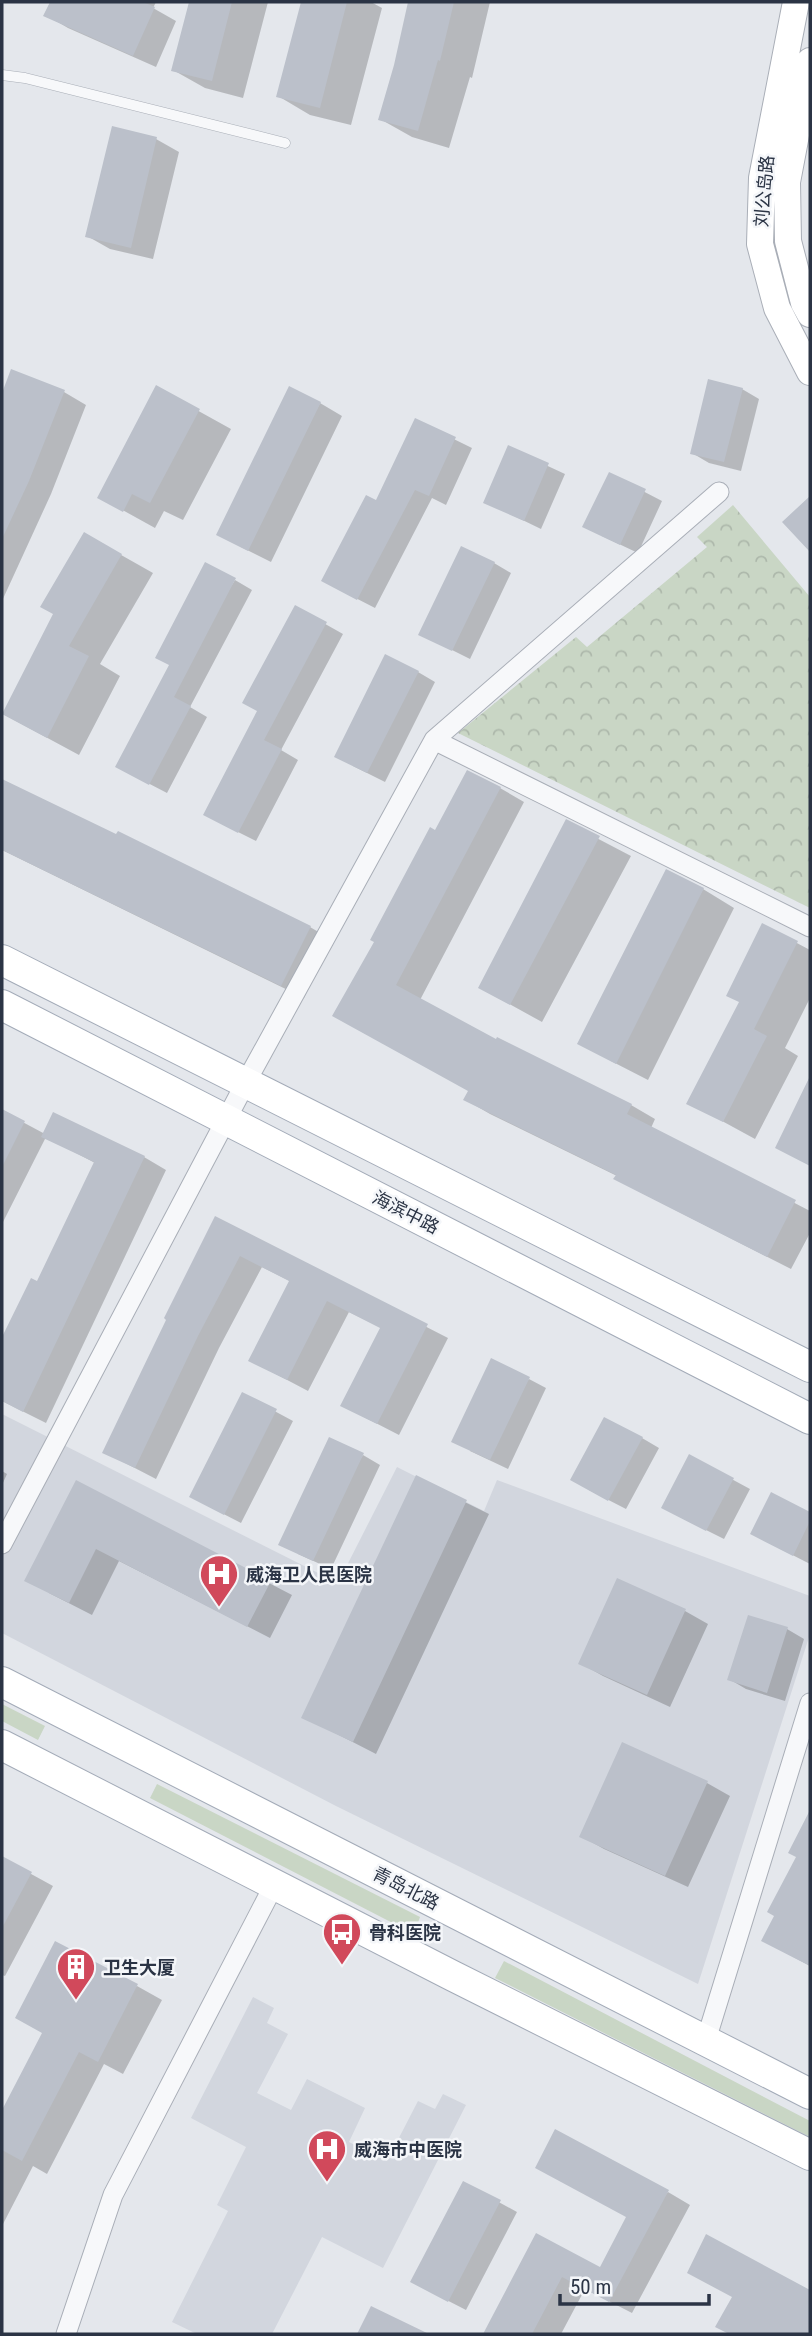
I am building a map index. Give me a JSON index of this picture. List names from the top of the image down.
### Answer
{
  "streets": {
    "main road": ["刘公岛路", "海滨中路", "青岛北路"]
  },
  "places": {
    "hospital": ["威海卫人民医院", "威海市中医院"],
    "bus stop": ["骨科医院"],
    "building": ["卫生大厦"]
  },
  "scale_bar": "50 m"
}
